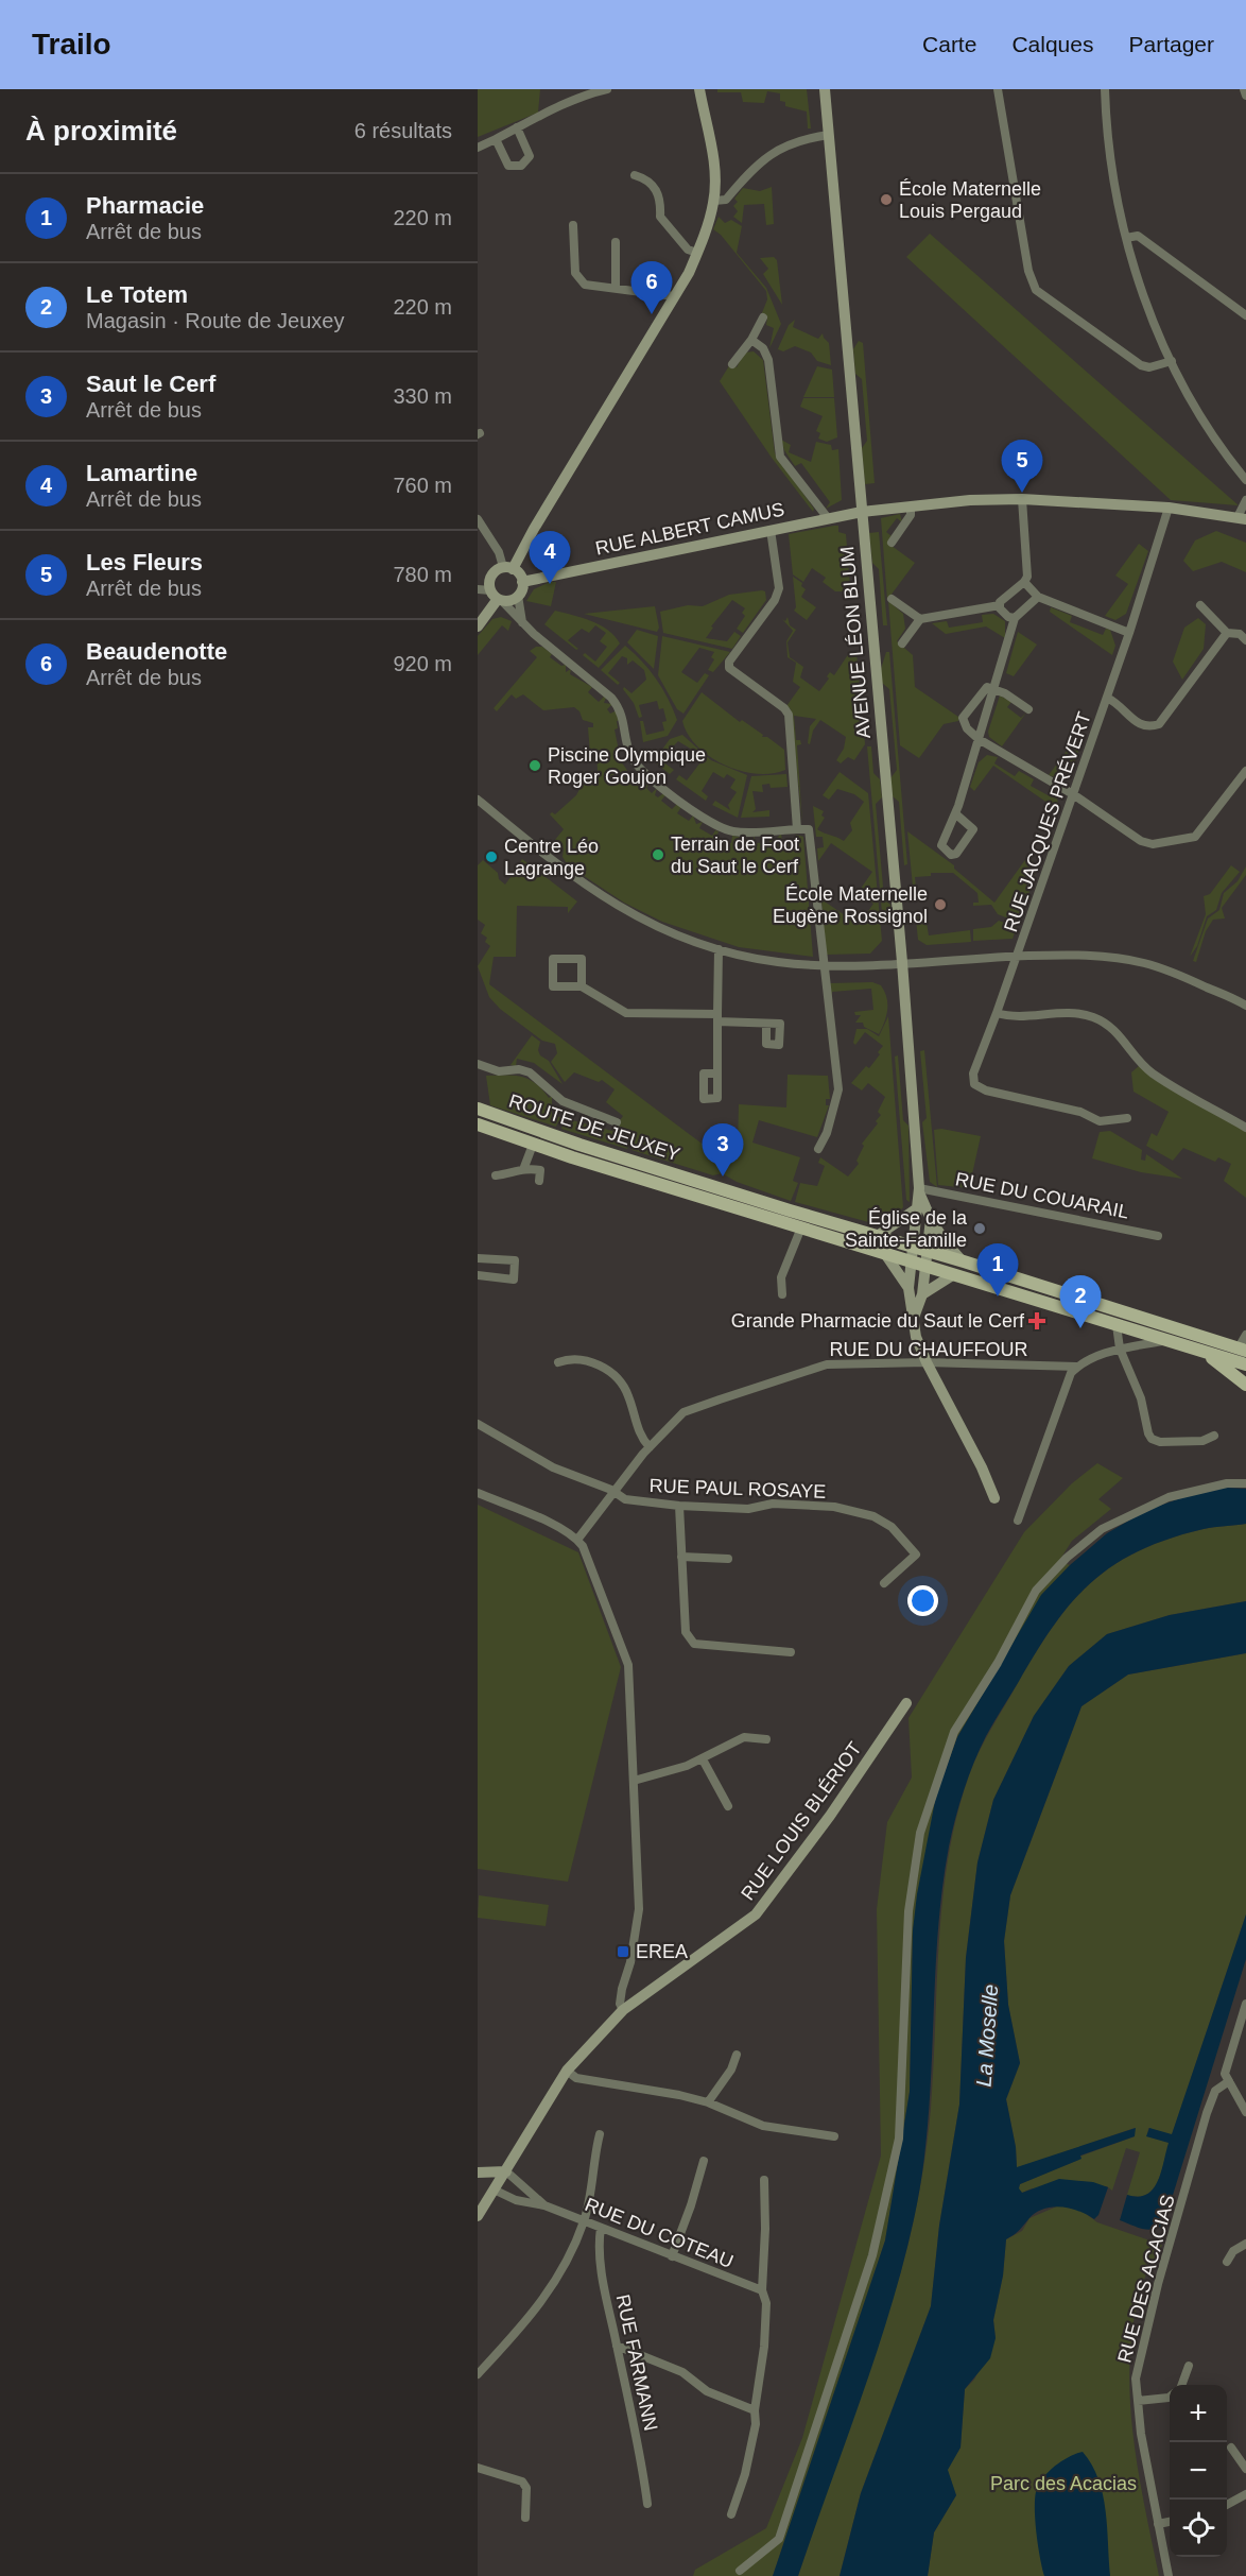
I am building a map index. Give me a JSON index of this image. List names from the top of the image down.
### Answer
{
  "streets": {
    "main road": ["ROUTE DE JEUXEY"],
    "street": [
      "RUE ALBERT CAMUS",
      "AVENUE LÉON BLUM",
      "RUE JACQUES PRÉVERT",
      "RUE DU COUARAIL",
      "RUE DU CHAUFFOUR",
      "RUE PAUL ROSAYE",
      "RUE LOUIS BLÉRIOT",
      "RUE DU COTEAU",
      "RUE DES ACACIAS",
      "RUE FARMANN"
    ]
  },
  "crossings": [
    ["RUE ALBERT CAMUS", "AVENUE LÉON BLUM"],
    ["RUE ALBERT CAMUS", "RUE JACQUES PRÉVERT"],
    ["AVENUE LÉON BLUM", "ROUTE DE JEUXEY"],
    ["AVENUE LÉON BLUM", "RUE DU COUARAIL"],
    ["RUE DU CHAUFFOUR", "RUE PAUL ROSAYE"],
    ["RUE LOUIS BLÉRIOT", "RUE DU COTEAU"],
    ["RUE DU COTEAU", "RUE FARMANN"]
  ],
  "water": ["La Moselle"],
  "parks": ["Parc des Acacias"],
  "places": {
    "other": [
      "École Maternelle Louis Pergaud",
      "Piscine Olympique Roger Goujon",
      "Terrain de Foot du Saut le Cerf",
      "Centre Léo Lagrange",
      "École Maternelle Eugène Rossignol",
      "Église de la Sainte-Famille"
    ],
    "health": ["Grande Pharmacie du Saut le Cerf"],
    "transit": ["EREA"]
  },
  "page": {
    "header": "Trailo",
    "nav": ["Carte", "Calques", "Partager"],
    "heading": ["À proximité", "6 résultats"],
    "list": [
      {
        "mark": "1",
        "name": "Pharmacie",
        "note": "Arrêt de bus",
        "value": "220 m"
      },
      {
        "mark": "2",
        "name": "Le Totem",
        "note": "Magasin · Route de Jeuxey",
        "value": "220 m"
      },
      {
        "mark": "3",
        "name": "Saut le Cerf",
        "note": "Arrêt de bus",
        "value": "330 m"
      },
      {
        "mark": "4",
        "name": "Lamartine",
        "note": "Arrêt de bus",
        "value": "760 m"
      },
      {
        "mark": "5",
        "name": "Les Fleurs",
        "note": "Arrêt de bus",
        "value": "780 m"
      },
      {
        "mark": "6",
        "name": "Beaudenotte",
        "note": "Arrêt de bus",
        "value": "920 m"
      }
    ],
    "pins": [
      "6",
      "5",
      "4",
      "3",
      "1",
      "2"
    ],
    "map_buttons": ["+", "−"]
  }
}
